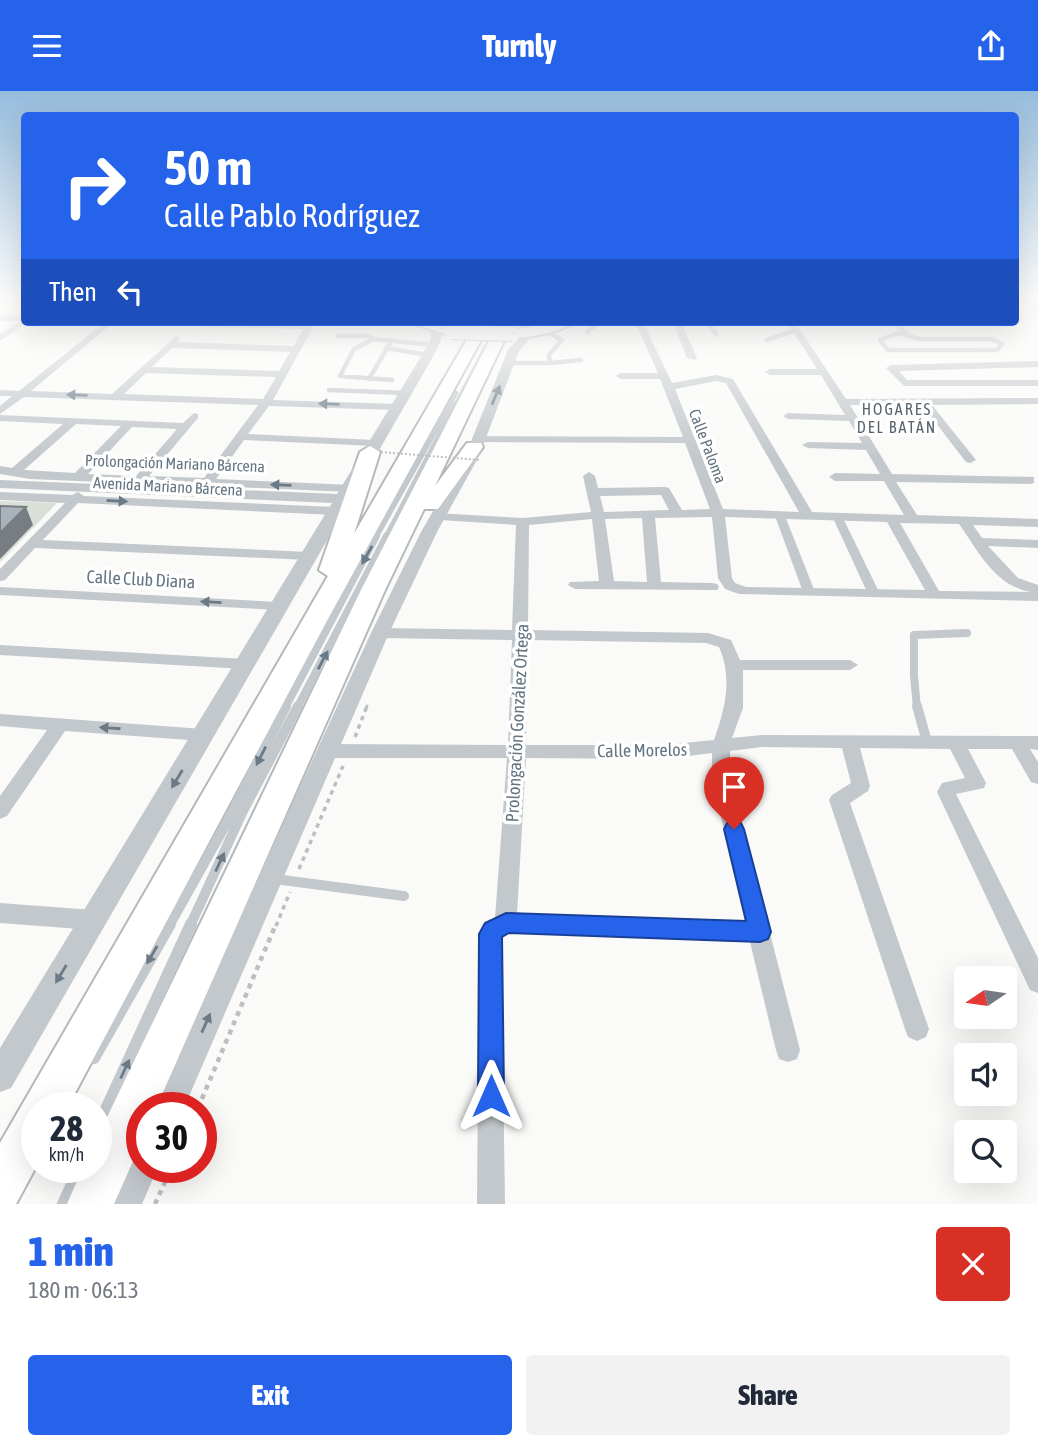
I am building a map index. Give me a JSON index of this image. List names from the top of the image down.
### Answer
{
  "streets": {
    "street": [
      "Calle Paloma",
      "Prolongación Mariano Bárcena",
      "Calle Club Diana",
      "Prolongación González Ortega",
      "Calle Morelos"
    ]
  },
  "crossings": [
    ["Prolongación González Ortega", "Calle Morelos"]
  ],
  "districts": ["HOGARES DEL BATÁN"],
  "north": "left",
  "page": {
    "header": "Turnly",
    "turn": ["50 m", "Calle Pablo Rodríguez"],
    "then": "Then",
    "speed": "28 km/h",
    "limit": "30",
    "heading": ["1 min", "180 m · 06:13"],
    "buttons": ["Exit", "Share"]
  }
}
